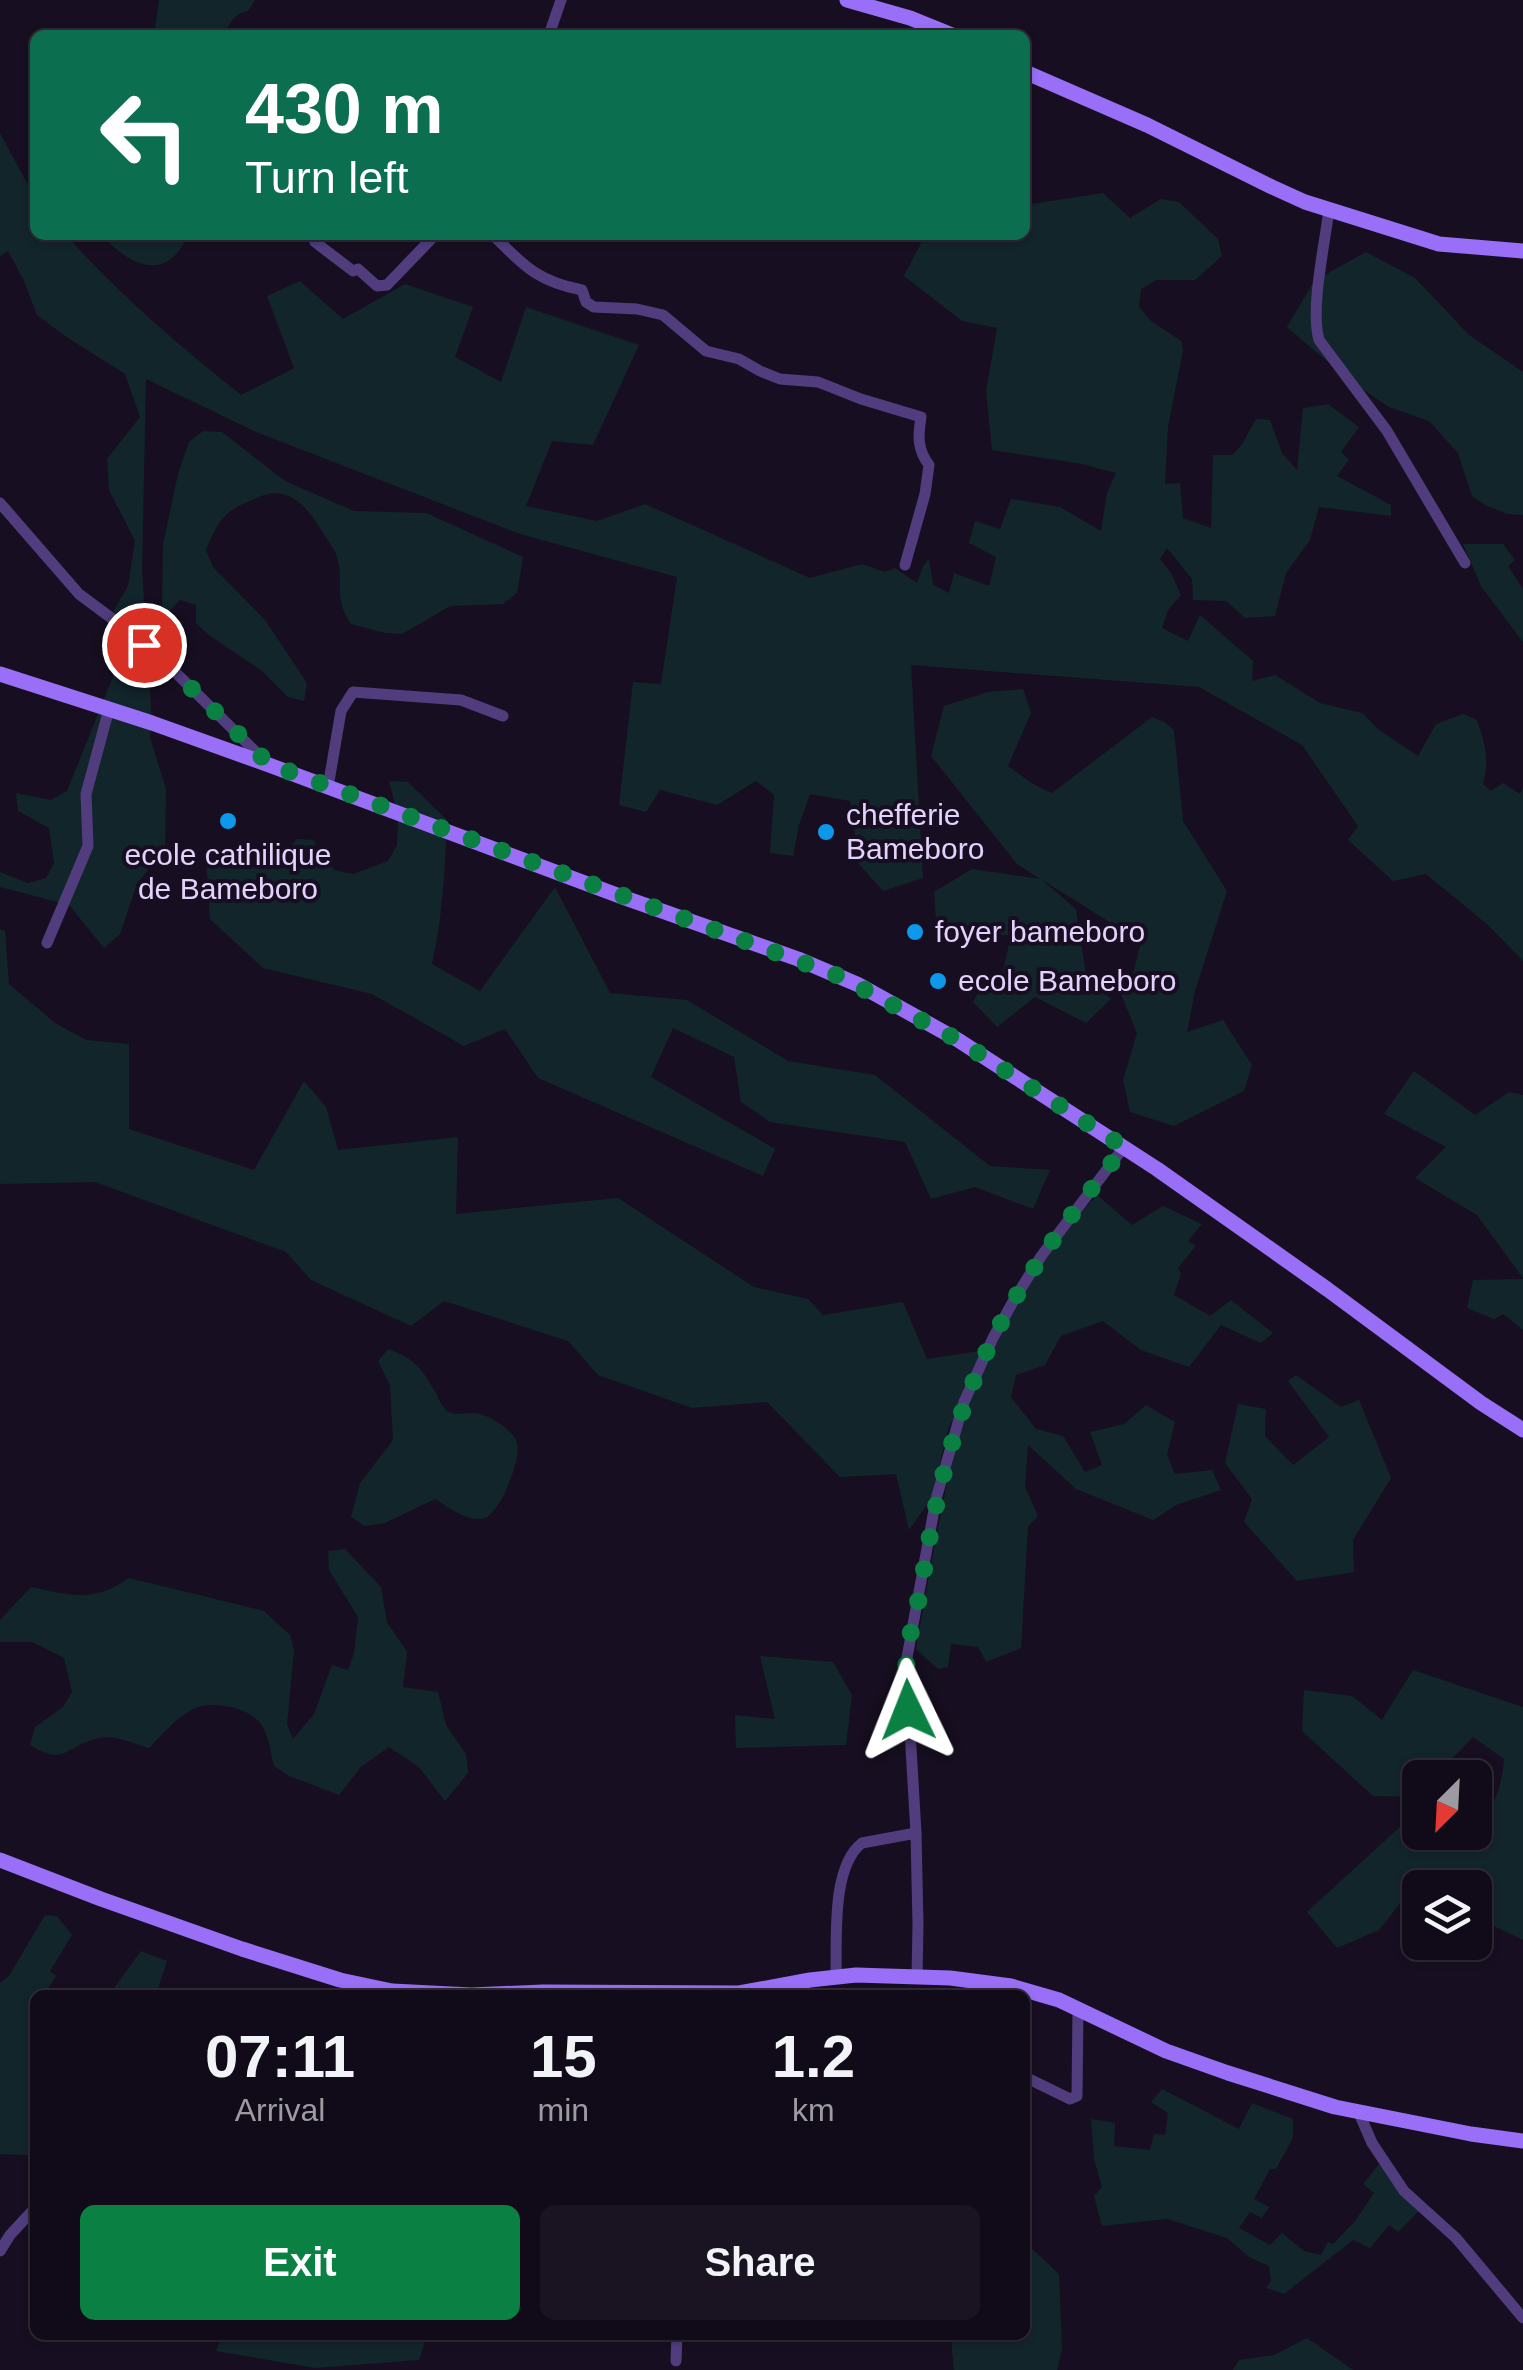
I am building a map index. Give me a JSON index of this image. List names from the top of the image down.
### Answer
{
  "places": [
    "ecole cathilique de Bameboro",
    "chefferie Bameboro",
    "foyer bameboro",
    "ecole Bameboro"
  ],
  "north": "bottom left",
  "page": {
    "turn": ["430 m", "Turn left"],
    "eta": [
      "07:11",
      "Arrival",
      "15",
      "min",
      "1.2",
      "km"
    ],
    "buttons": ["Exit", "Share"]
  }
}
